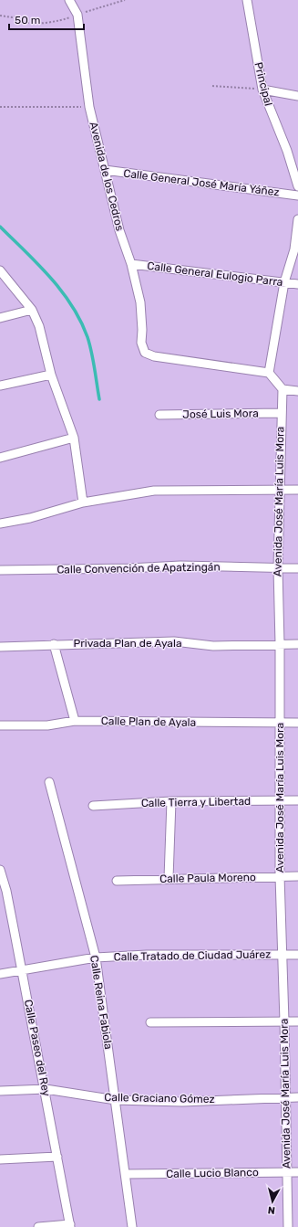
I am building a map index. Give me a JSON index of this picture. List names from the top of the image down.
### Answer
{
  "streets": {
    "street": [
      "Principal",
      "Avenida de los Cedros",
      "Calle General José María Yáñez",
      "Calle General Eulogio Parra",
      "José Luis Mora",
      "Avenida José María Luis Mora",
      "Calle Convención de Apatzingán",
      "Privada Plan de Ayala",
      "Calle Plan de Ayala",
      "Calle Tierra y Libertad",
      "Calle Paula Moreno",
      "Calle Tratado de Ciudad Juárez",
      "Calle Reina Fabiola",
      "Calle Paseo del Rey",
      "Calle Graciano Gómez",
      "Calle Lucio Blanco"
    ]
  },
  "crossings": [
    ["Avenida de los Cedros", "Calle General José María Yáñez"],
    ["Avenida de los Cedros", "Calle General Eulogio Parra"],
    ["José Luis Mora", "Avenida José María Luis Mora"],
    ["Avenida José María Luis Mora", "Calle Convención de Apatzingán"],
    ["Avenida José María Luis Mora", "Privada Plan de Ayala"],
    ["Avenida José María Luis Mora", "Calle Plan de Ayala"],
    ["Avenida José María Luis Mora", "Calle Tierra y Libertad"],
    ["Avenida José María Luis Mora", "Calle Paula Moreno"],
    ["Avenida José María Luis Mora", "Calle Tratado de Ciudad Juárez"],
    ["Avenida José María Luis Mora", "Calle Graciano Gómez"],
    ["Avenida José María Luis Mora", "Calle Lucio Blanco"],
    ["Calle Tratado de Ciudad Juárez", "Calle Reina Fabiola"],
    ["Calle Tratado de Ciudad Juárez", "Calle Paseo del Rey"],
    ["Calle Reina Fabiola", "Calle Graciano Gómez"],
    ["Calle Reina Fabiola", "Calle Lucio Blanco"],
    ["Calle Paseo del Rey", "Calle Graciano Gómez"]
  ],
  "scale_bar": "50 m",
  "north": "bottom"
}
